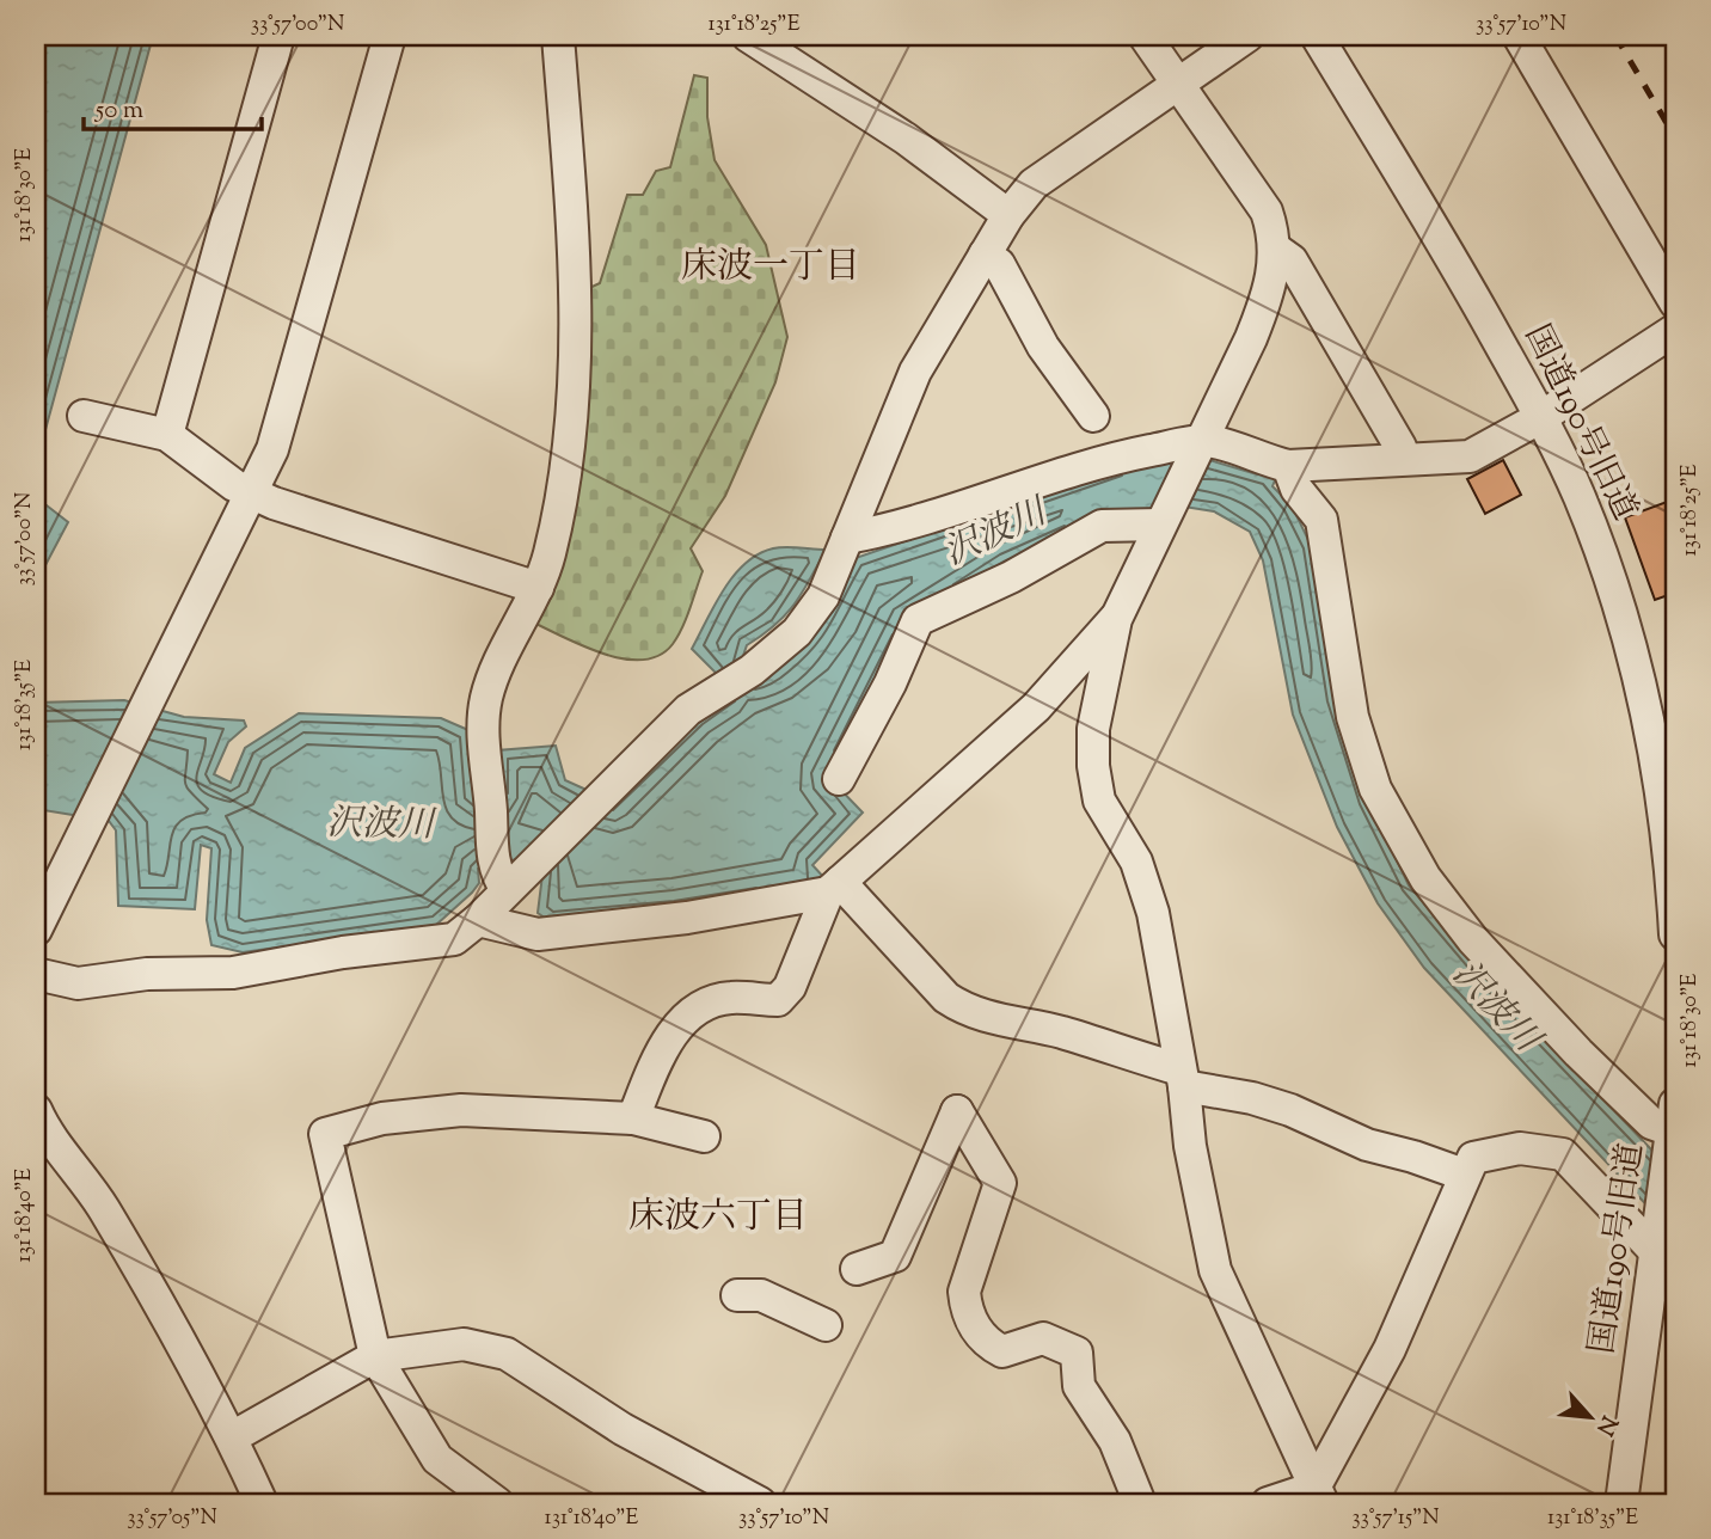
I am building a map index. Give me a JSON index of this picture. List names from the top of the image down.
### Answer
{
  "streets": {
    "street": ["国道190号旧道"]
  },
  "districts": ["床波一丁目", "床波六丁目"],
  "water": ["沢波川"],
  "scale_bar": "50 m",
  "north": "bottom right",
  "coordinates": [
    "33°57'00\"N",
    "131°18'25\"E",
    "33°57'10\"N",
    "131°18'30\"E",
    "131°18'35\"E",
    "131°18'40\"E",
    "33°57'05\"N",
    "33°57'15\"N"
  ]
}
